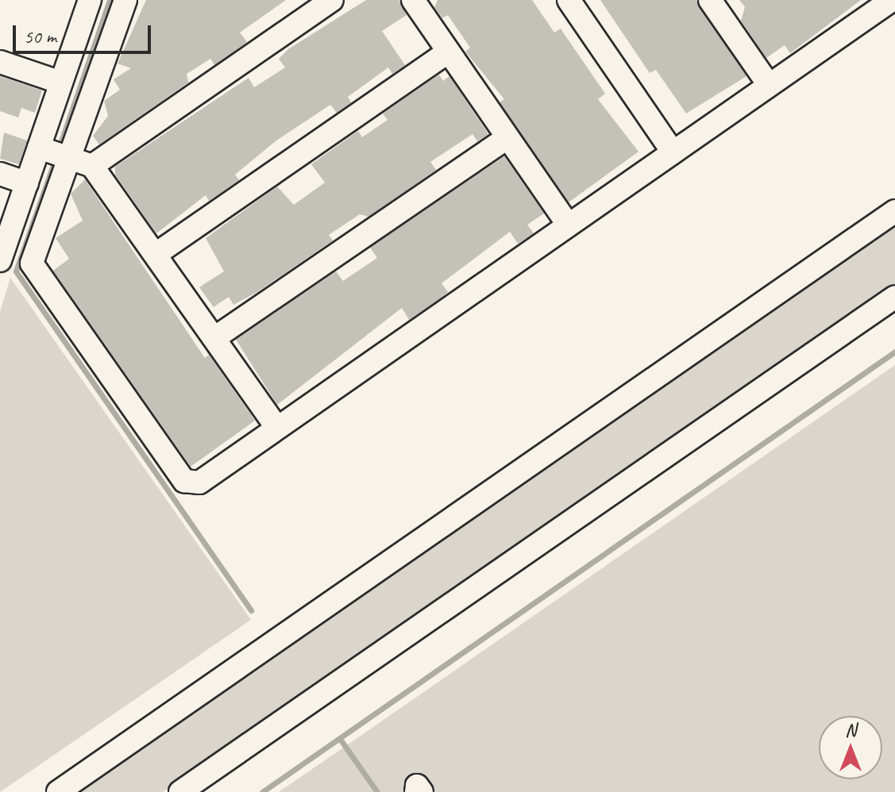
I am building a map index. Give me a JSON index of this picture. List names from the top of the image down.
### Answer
{
  "scale_bar": "50 m",
  "north": "top"
}
